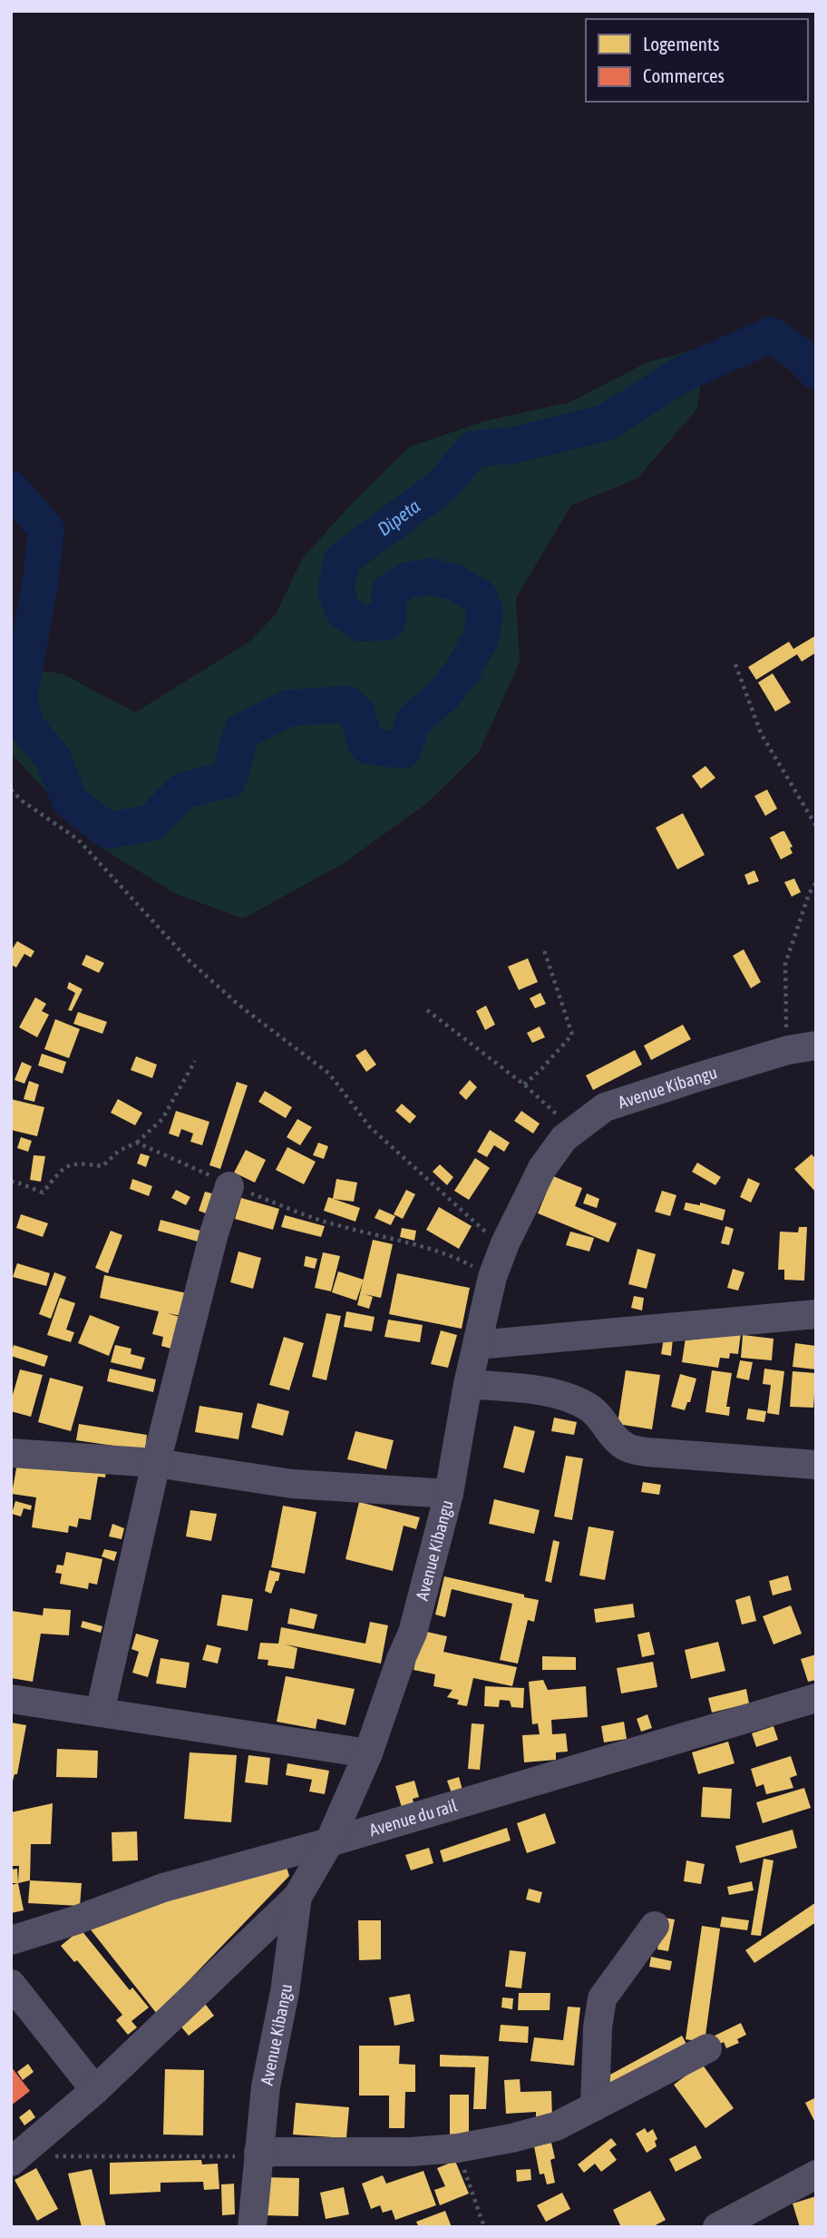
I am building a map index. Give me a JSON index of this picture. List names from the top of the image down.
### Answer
{
  "streets": {
    "street": ["Avenue Kibangu", "Avenue du rail"]
  },
  "crossings": [
    ["Avenue Kibangu", "Avenue du rail"]
  ],
  "water": ["Dipeta"],
  "legend": ["Logements", "Commerces"]
}
